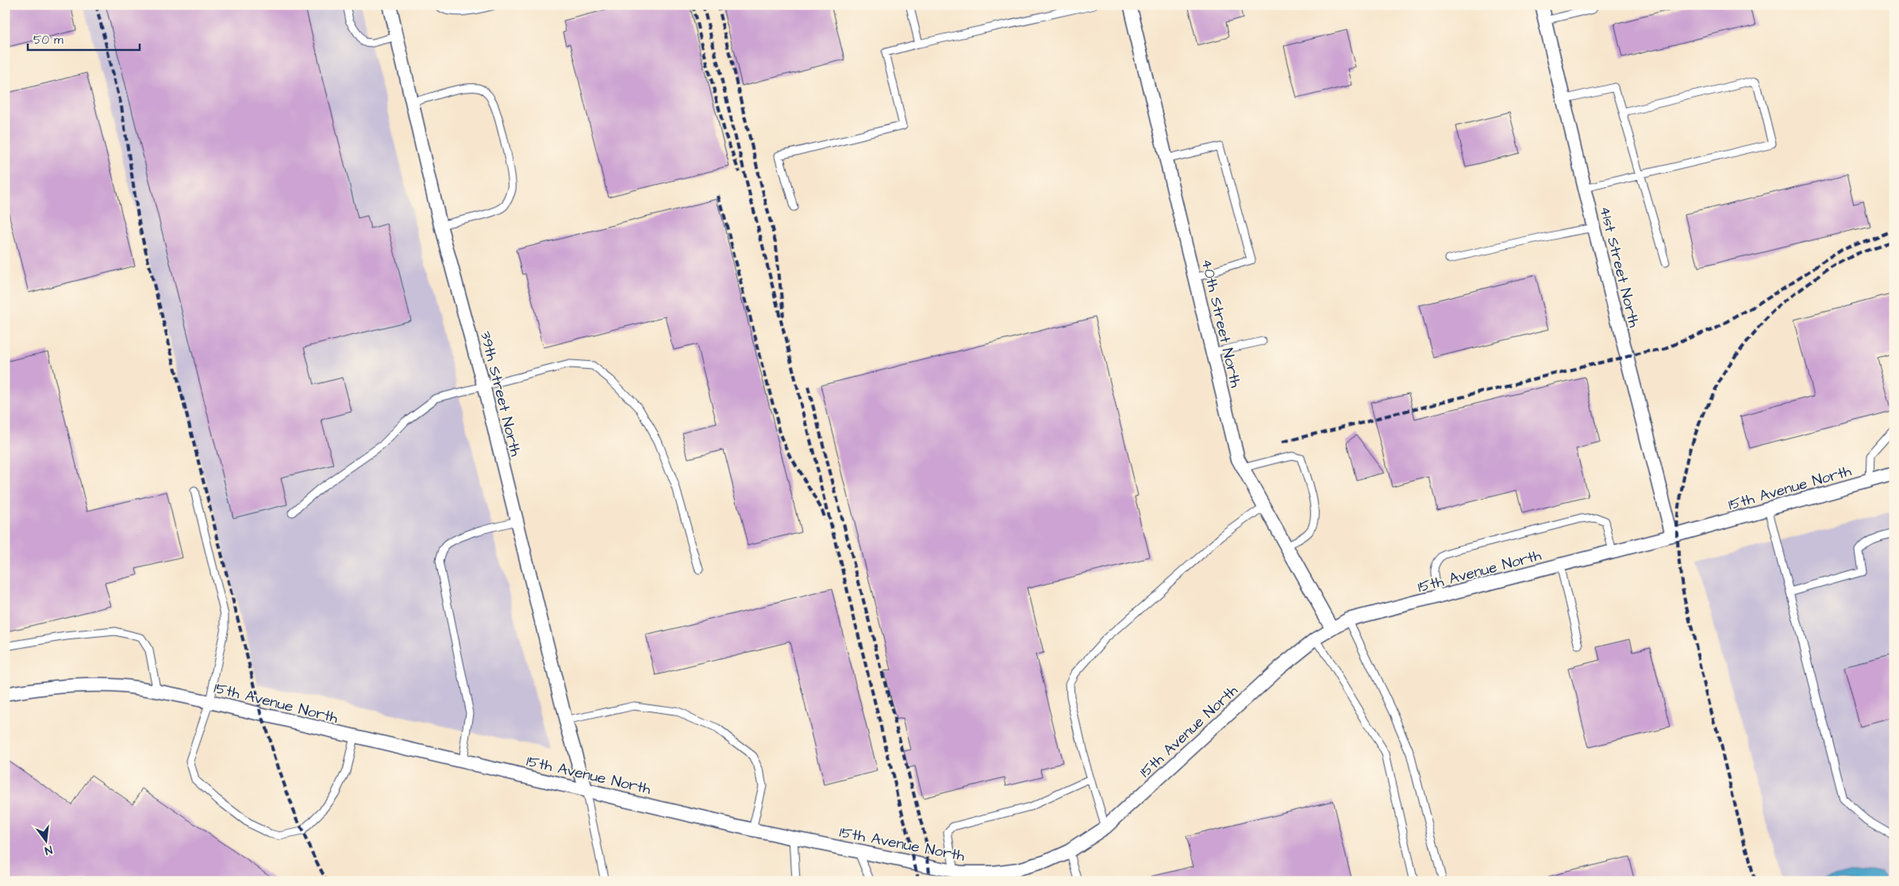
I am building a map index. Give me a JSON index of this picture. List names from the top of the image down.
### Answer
{
  "streets": {
    "street": [
      "41st Street North",
      "40th Street North",
      "39th Street North",
      "15th Avenue North"
    ]
  },
  "crossings": [
    ["41st Street North", "15th Avenue North"],
    ["40th Street North", "15th Avenue North"],
    ["39th Street North", "15th Avenue North"]
  ],
  "scale_bar": "50 m",
  "north": "bottom"
}
